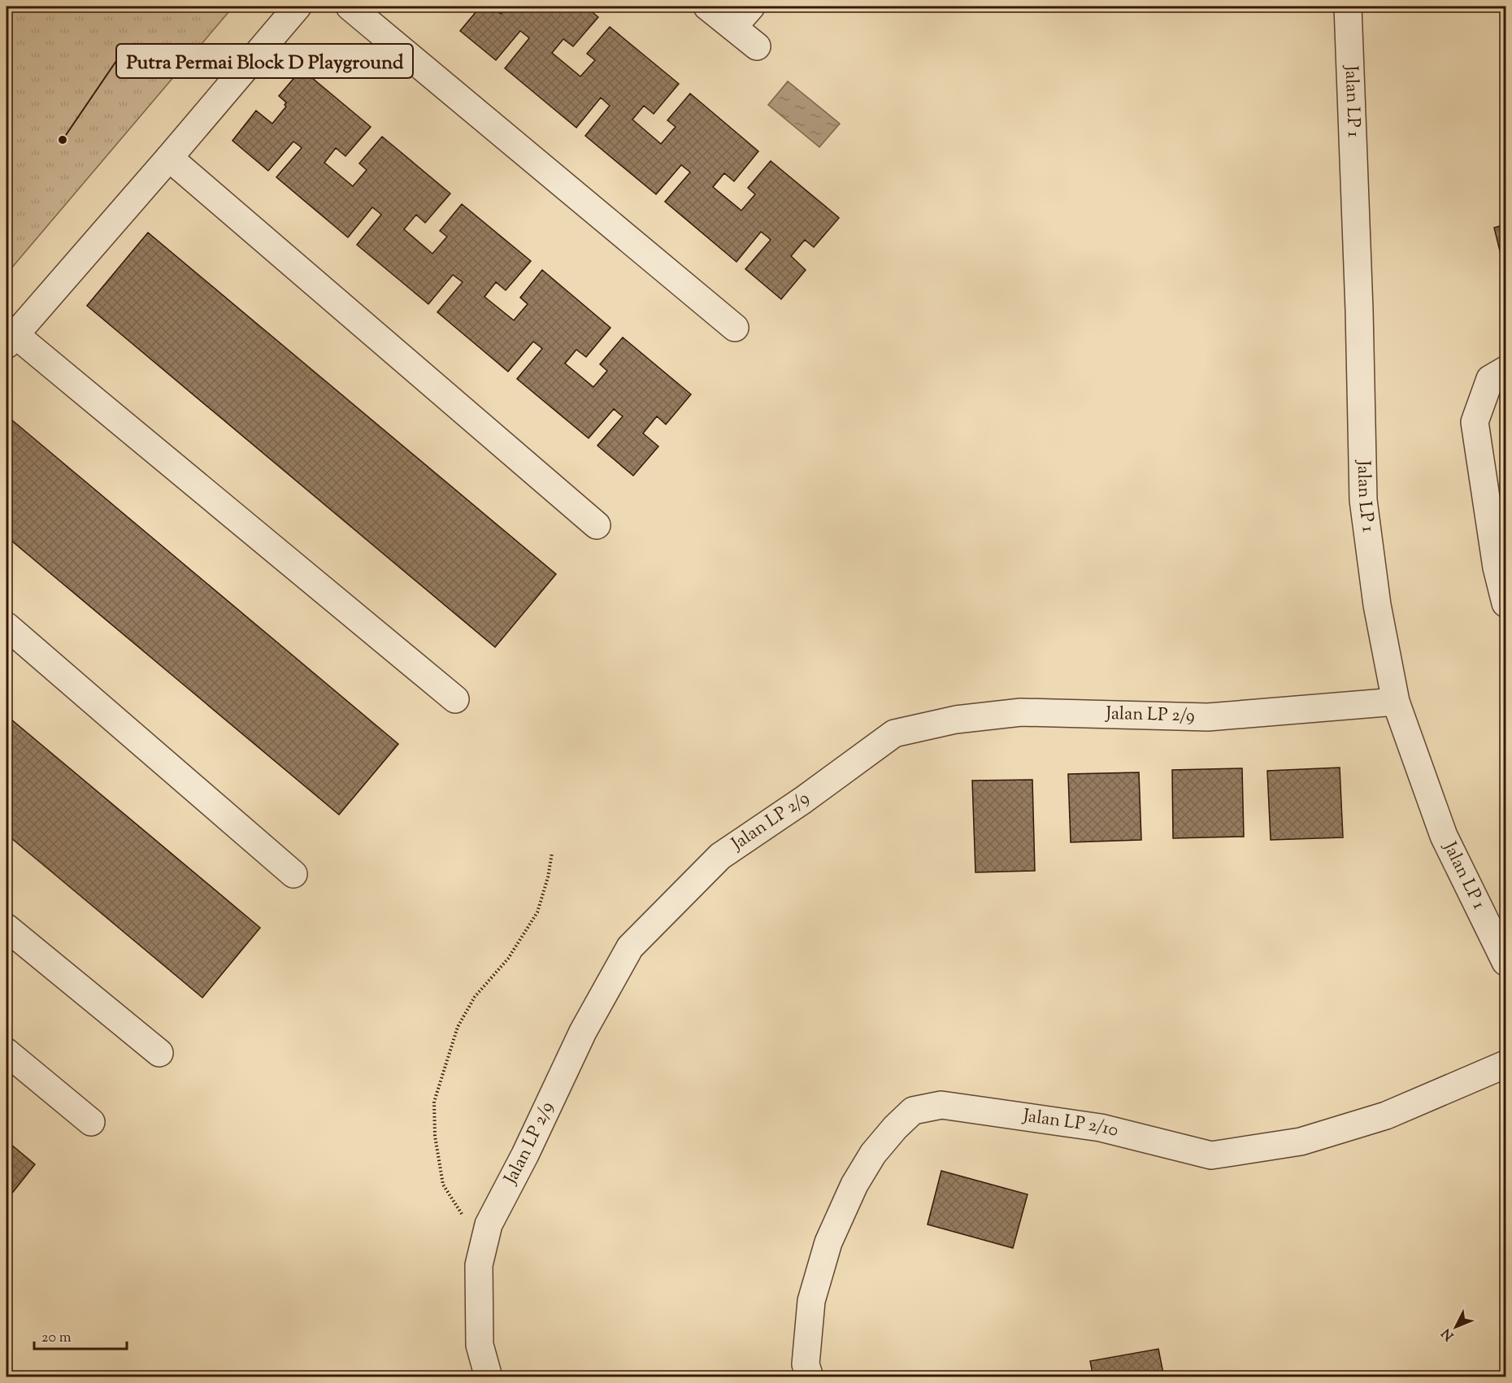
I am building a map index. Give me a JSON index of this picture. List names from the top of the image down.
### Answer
{
  "streets": {
    "street": ["Jalan LP 1", "Jalan LP 2/9", "Jalan LP 2/10"]
  },
  "crossings": [
    ["Jalan LP 1", "Jalan LP 2/9"]
  ],
  "places": ["Putra Permai Block D Playground"],
  "scale_bar": "20 m",
  "north": "bottom left"
}
